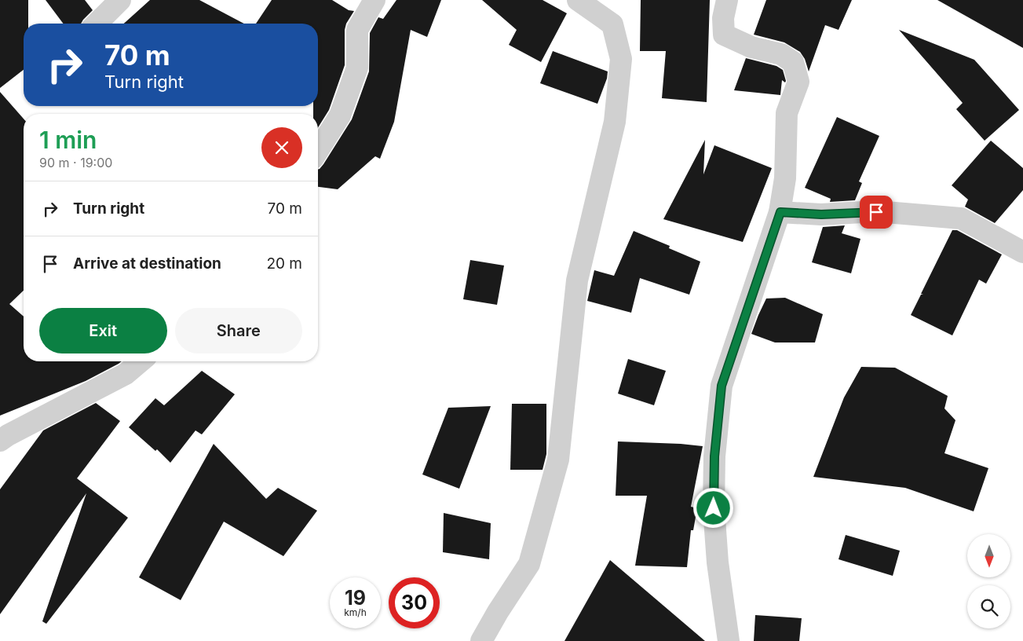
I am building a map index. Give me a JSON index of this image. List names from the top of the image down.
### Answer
{
  "north": "bottom",
  "page": {
    "turn": ["70 m", "Turn right"],
    "heading": ["1 min", "90 m · 19:00"],
    "list": [
      {
        "name": "Turn right",
        "value": "70 m"
      },
      {
        "name": "Arrive at destination",
        "value": "20 m"
      }
    ],
    "buttons": ["Exit", "Share"],
    "speed": "19 km/h",
    "limit": "30"
  }
}
